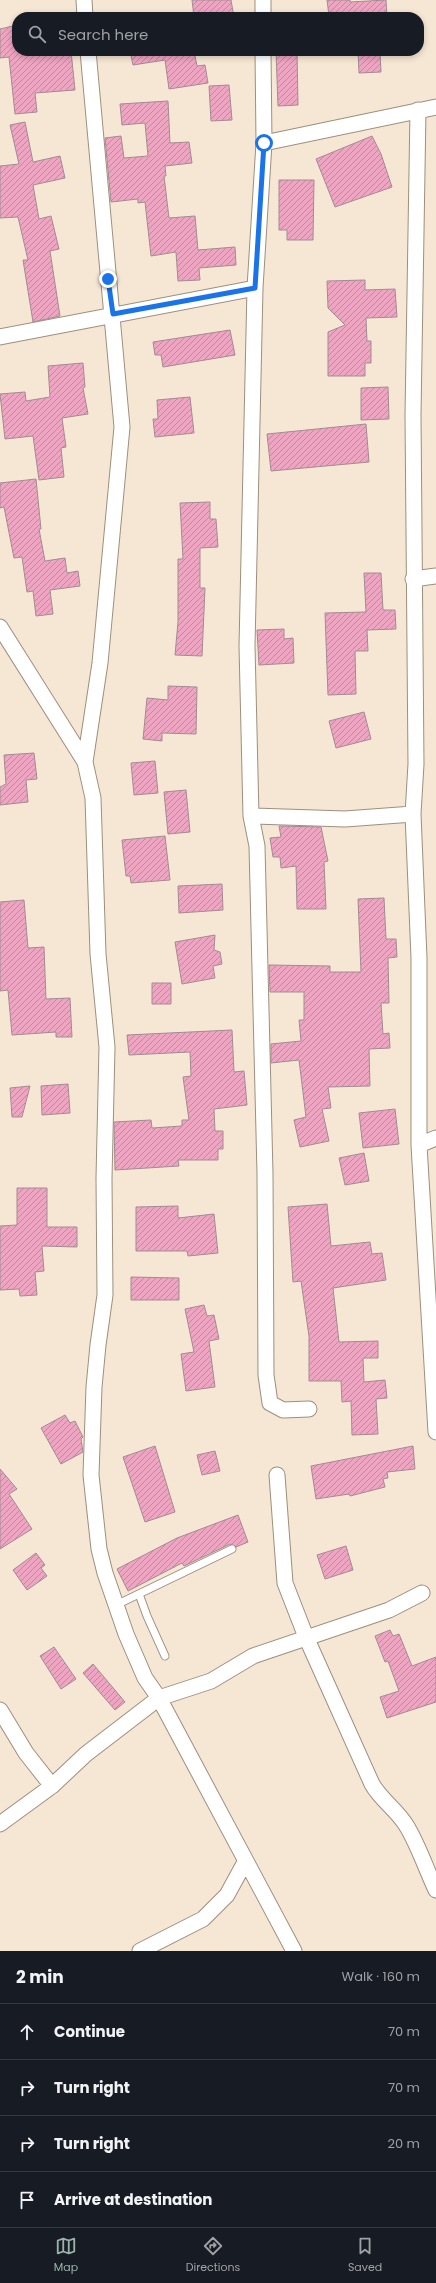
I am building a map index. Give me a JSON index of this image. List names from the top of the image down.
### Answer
{
  "page": {
    "search": "Search here",
    "heading": ["2 min", "Walk · 160 m"],
    "list": [
      ["Continue", "70 m"],
      ["Turn right", "70 m"],
      ["Turn right", "20 m"],
      "Arrive at destination"
    ],
    "nav": ["Map", "Directions", "Saved"]
  }
}
